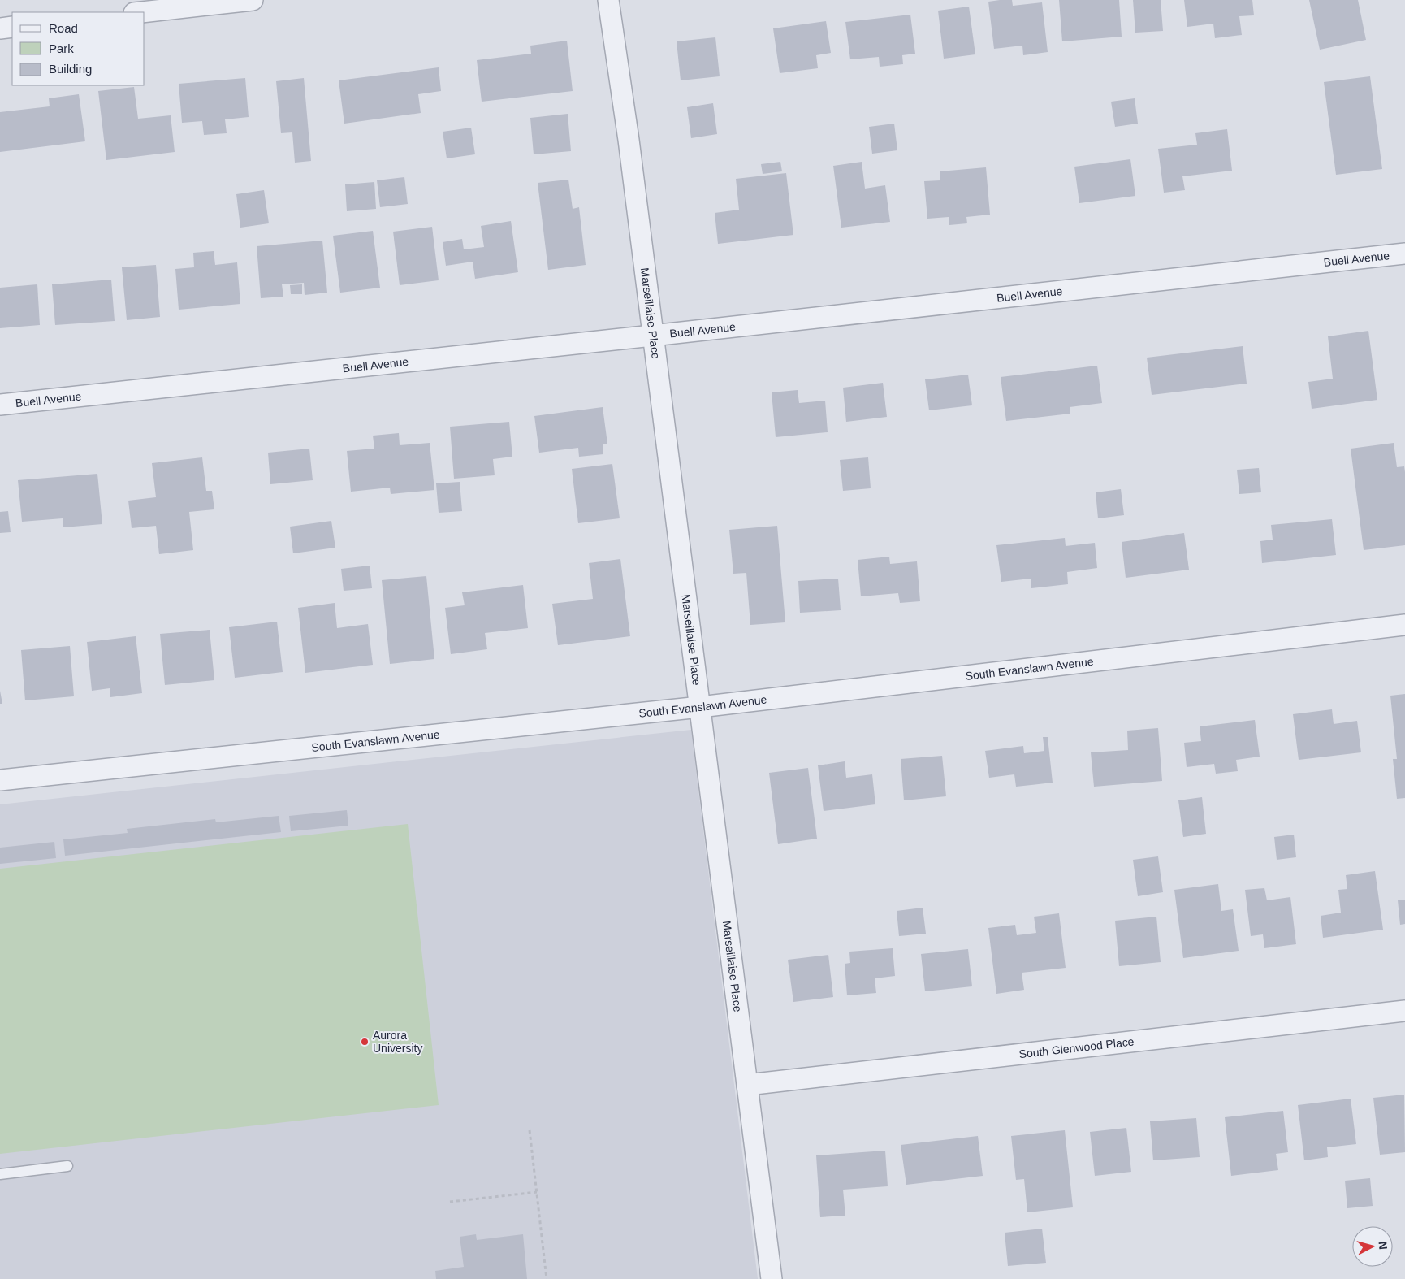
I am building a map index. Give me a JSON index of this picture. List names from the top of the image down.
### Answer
{
  "streets": {
    "street": [
      "Buell Avenue",
      "Marseillaise Place",
      "South Evanslawn Avenue",
      "South Glenwood Place"
    ]
  },
  "crossings": [
    ["Buell Avenue", "Marseillaise Place"],
    ["Marseillaise Place", "South Evanslawn Avenue"],
    ["Marseillaise Place", "South Glenwood Place"]
  ],
  "places": ["Aurora University"],
  "legend": ["Road", "Park", "Building"],
  "north": "right"
}
